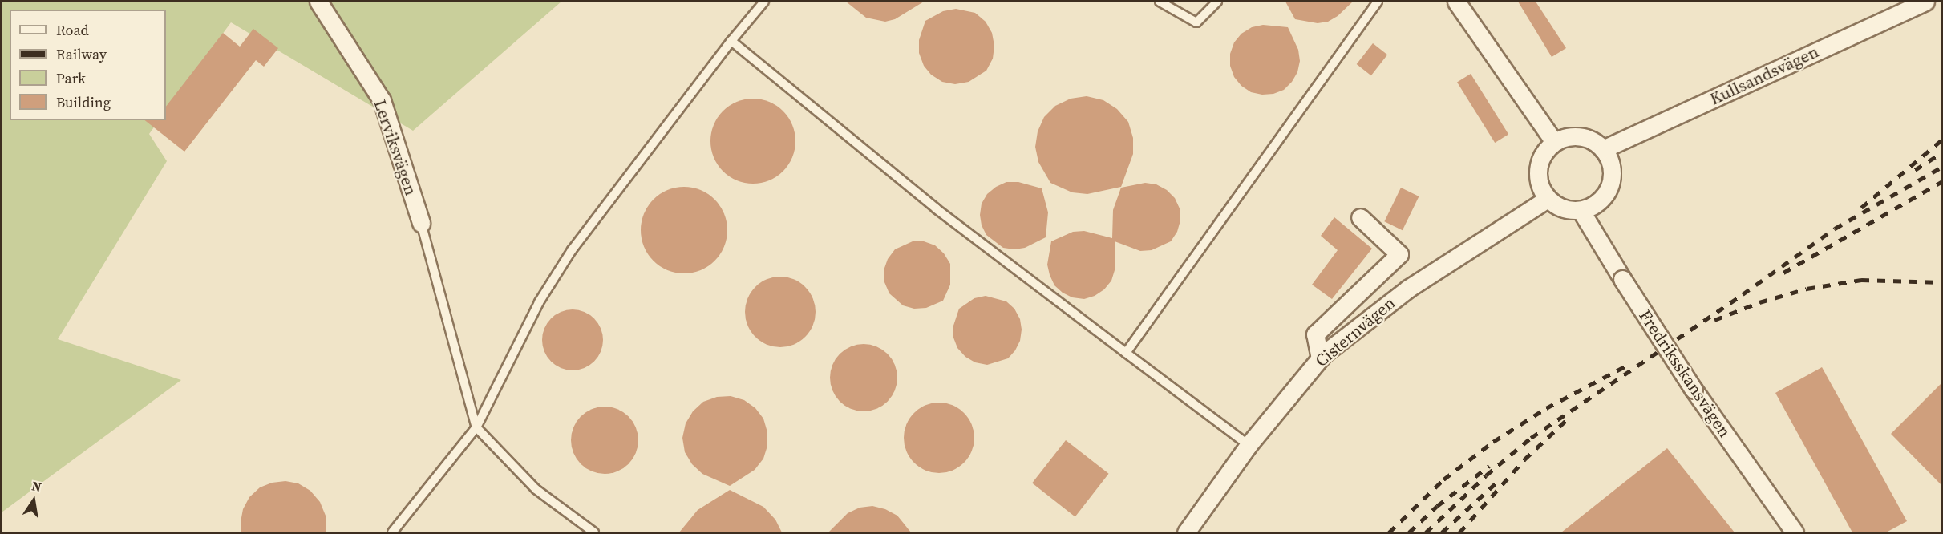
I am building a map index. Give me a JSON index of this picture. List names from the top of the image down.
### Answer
{
  "streets": {
    "street": [
      "Kullsandsvägen",
      "Lerviksvägen",
      "Cisternvägen",
      "Fredriksskansvägen"
    ]
  },
  "crossings": [
    ["Kullsandsvägen", "Cisternvägen"],
    ["Kullsandsvägen", "Fredriksskansvägen"],
    ["Cisternvägen", "Fredriksskansvägen"]
  ],
  "legend": [
    "Road",
    "Railway",
    "Park",
    "Building"
  ],
  "north": "top"
}
